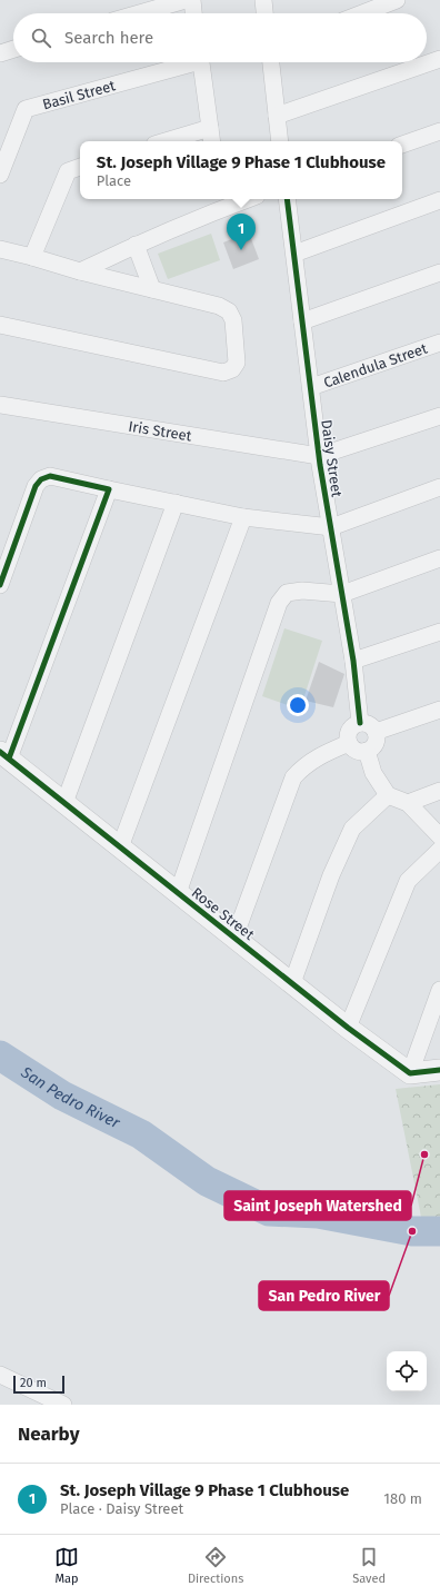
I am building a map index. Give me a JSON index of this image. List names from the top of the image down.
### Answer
{
  "streets": {
    "street": [
      "Basil Street",
      "Calendula Street",
      "Iris Street",
      "Daisy Street",
      "Rose Street"
    ]
  },
  "crossings": [
    ["Calendula Street", "Daisy Street"],
    ["Iris Street", "Daisy Street"]
  ],
  "water": ["San Pedro River"],
  "places": ["Saint Joseph Watershed", "San Pedro River"],
  "scale_bar": "20 m",
  "page": {
    "search": "Search here",
    "popup": ["St. Joseph Village 9 Phase 1 Clubhouse", "Place"],
    "pins": "1",
    "scale": "20 m",
    "heading": "Nearby",
    "list": [
      {
        "mark": "1",
        "name": "St. Joseph Village 9 Phase 1 Clubhouse",
        "note": "Place · Daisy Street",
        "value": "180 m"
      }
    ],
    "nav": ["Map", "Directions", "Saved"]
  }
}
